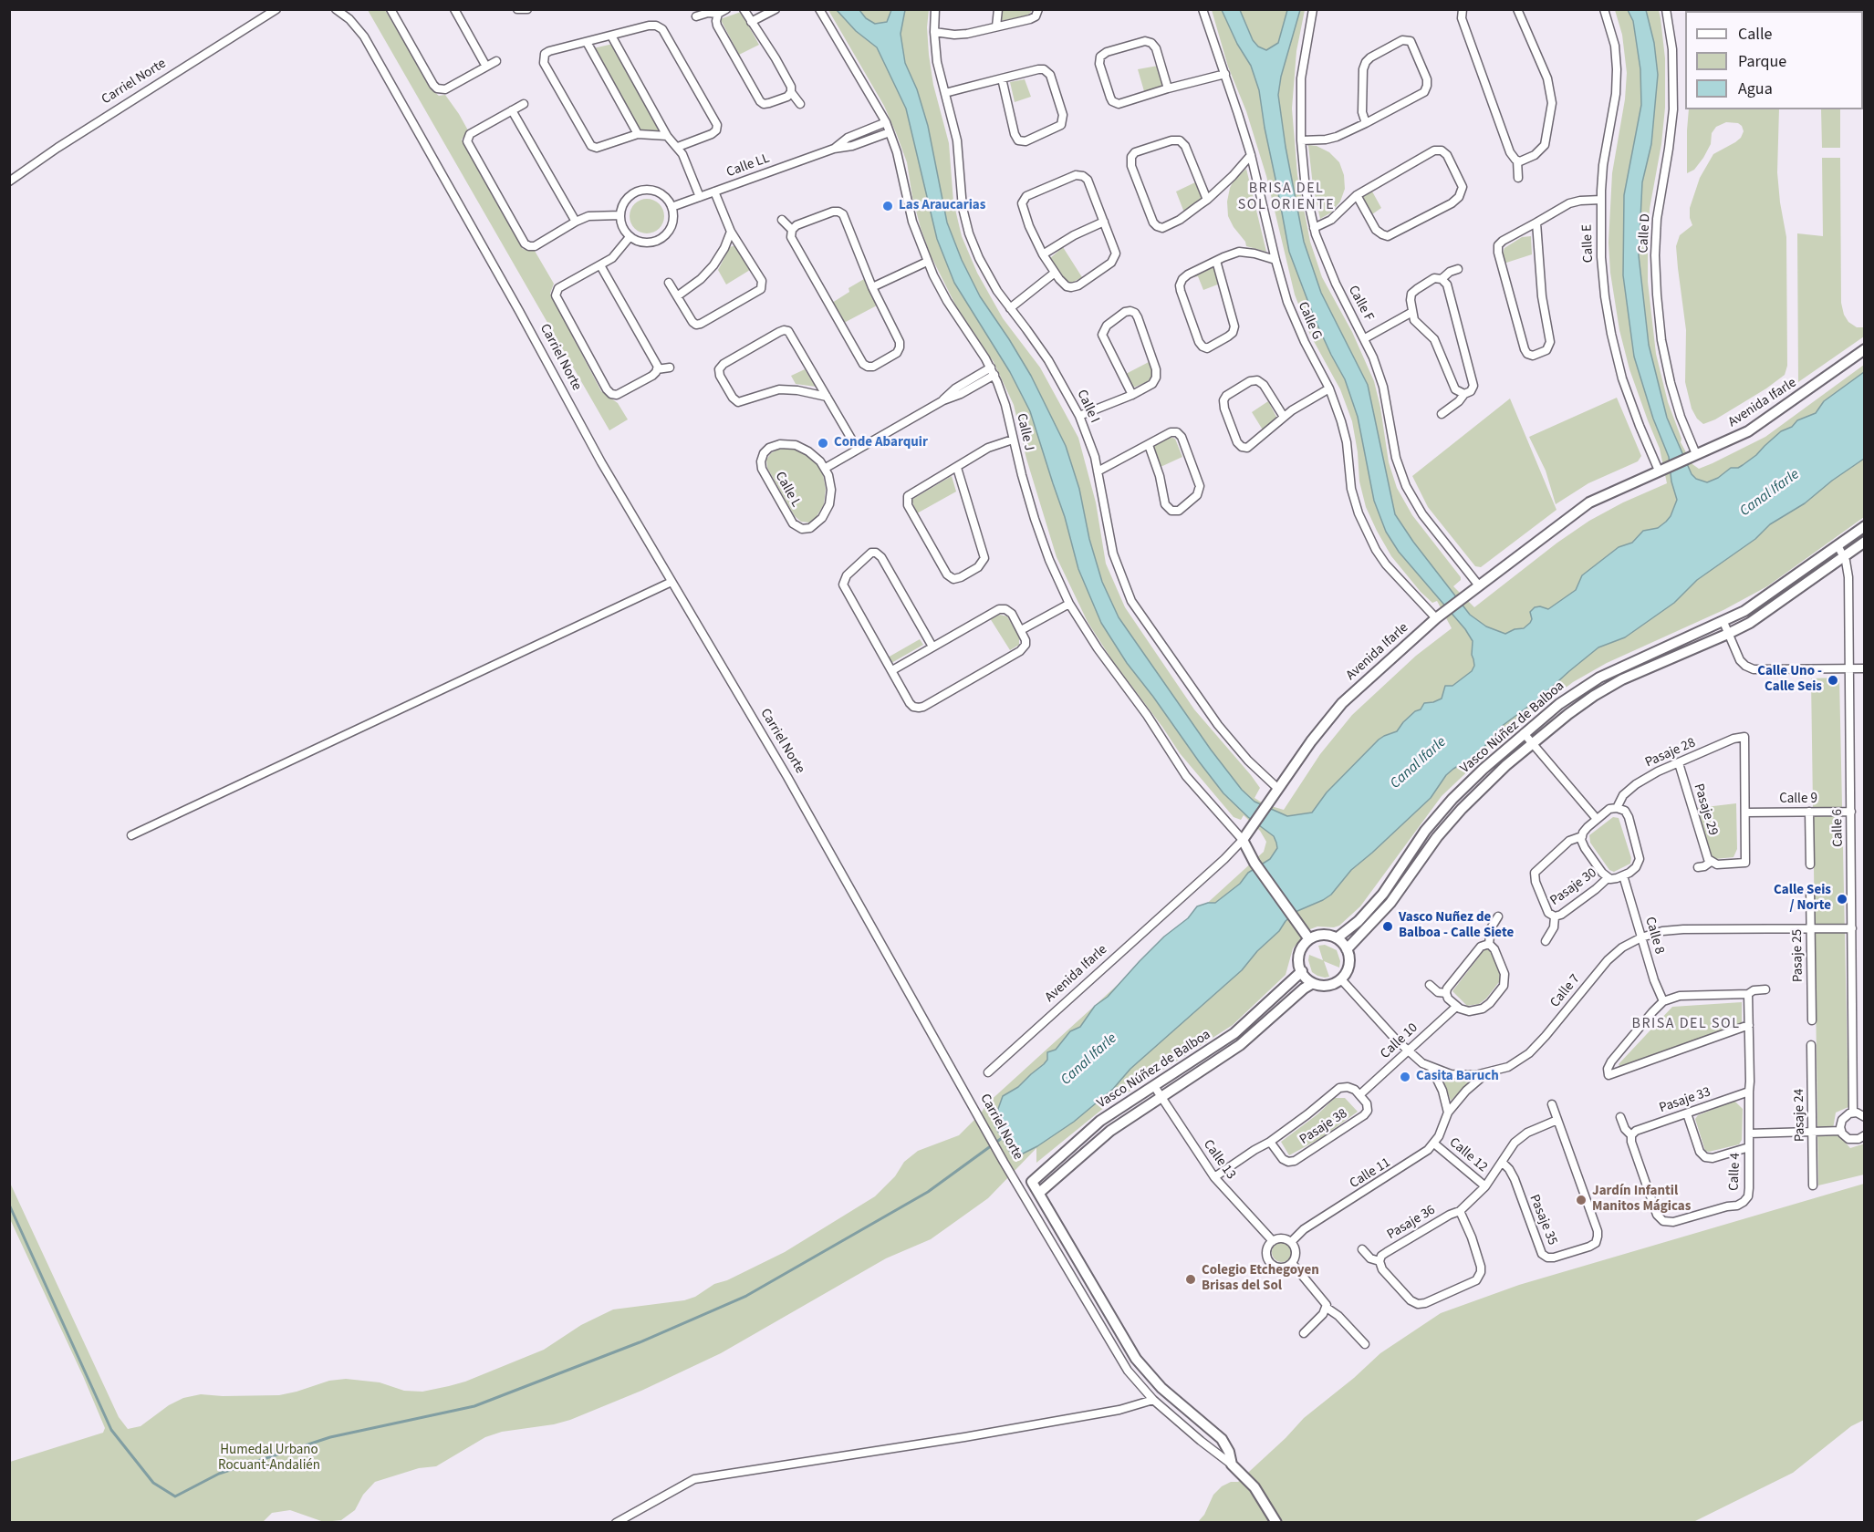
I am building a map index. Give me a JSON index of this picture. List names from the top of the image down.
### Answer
{
  "streets": {
    "street": [
      "Carriel Norte",
      "Calle LL",
      "Calle D",
      "Calle E",
      "Calle F",
      "Calle G",
      "Avenida Ifarle",
      "Calle I",
      "Calle J",
      "Calle L",
      "Vasco Núñez de Balboa",
      "Pasaje 28",
      "Calle 9",
      "Pasaje 29",
      "Calle 6",
      "Pasaje 30",
      "Calle 8",
      "Pasaje 25",
      "Calle 7",
      "Calle 10",
      "Pasaje 33",
      "Pasaje 24",
      "Pasaje 38",
      "Calle 12",
      "Calle 13",
      "Calle 4",
      "Calle 11",
      "Pasaje 35",
      "Pasaje 36"
    ]
  },
  "crossings": [
    ["Carriel Norte", "Vasco Núñez de Balboa"],
    ["Calle LL", "Calle J"],
    ["Calle D", "Avenida Ifarle"],
    ["Calle E", "Avenida Ifarle"],
    ["Calle F", "Avenida Ifarle"],
    ["Calle G", "Avenida Ifarle"],
    ["Avenida Ifarle", "Calle I"],
    ["Avenida Ifarle", "Calle J"],
    ["Vasco Núñez de Balboa", "Calle 6"],
    ["Vasco Núñez de Balboa", "Calle 7"],
    ["Vasco Núñez de Balboa", "Calle 13"],
    ["Pasaje 28", "Calle 9"],
    ["Pasaje 28", "Pasaje 29"],
    ["Pasaje 28", "Pasaje 30"],
    ["Pasaje 28", "Calle 8"],
    ["Calle 9", "Calle 6"],
    ["Calle 6", "Calle 7"],
    ["Pasaje 30", "Calle 8"],
    ["Calle 8", "Calle 7"],
    ["Pasaje 25", "Calle 7"],
    ["Calle 7", "Calle 10"],
    ["Calle 7", "Calle 11"],
    ["Calle 10", "Pasaje 38"],
    ["Pasaje 33", "Calle 4"],
    ["Pasaje 38", "Calle 13"],
    ["Calle 12", "Calle 11"],
    ["Calle 12", "Pasaje 35"],
    ["Calle 12", "Pasaje 36"],
    ["Calle 13", "Calle 11"]
  ],
  "districts": ["BRISA DEL SOL ORIENTE", "BRISA DEL SOL"],
  "water": ["Canal Ifarle"],
  "parks": ["Humedal Urbano Rocuant-Andalién"],
  "places": [
    "Las Araucarias",
    "Conde Abarquir",
    "Calle Uno - Calle Seis",
    "Calle Seis / Norte",
    "Vasco Nuñez de Balboa - Calle Siete",
    "Casita Baruch",
    "Jardín Infantil Manitos Mágicas",
    "Colegio Etchegoyen Brisas del Sol"
  ],
  "legend": ["Calle", "Parque", "Agua"]
}
